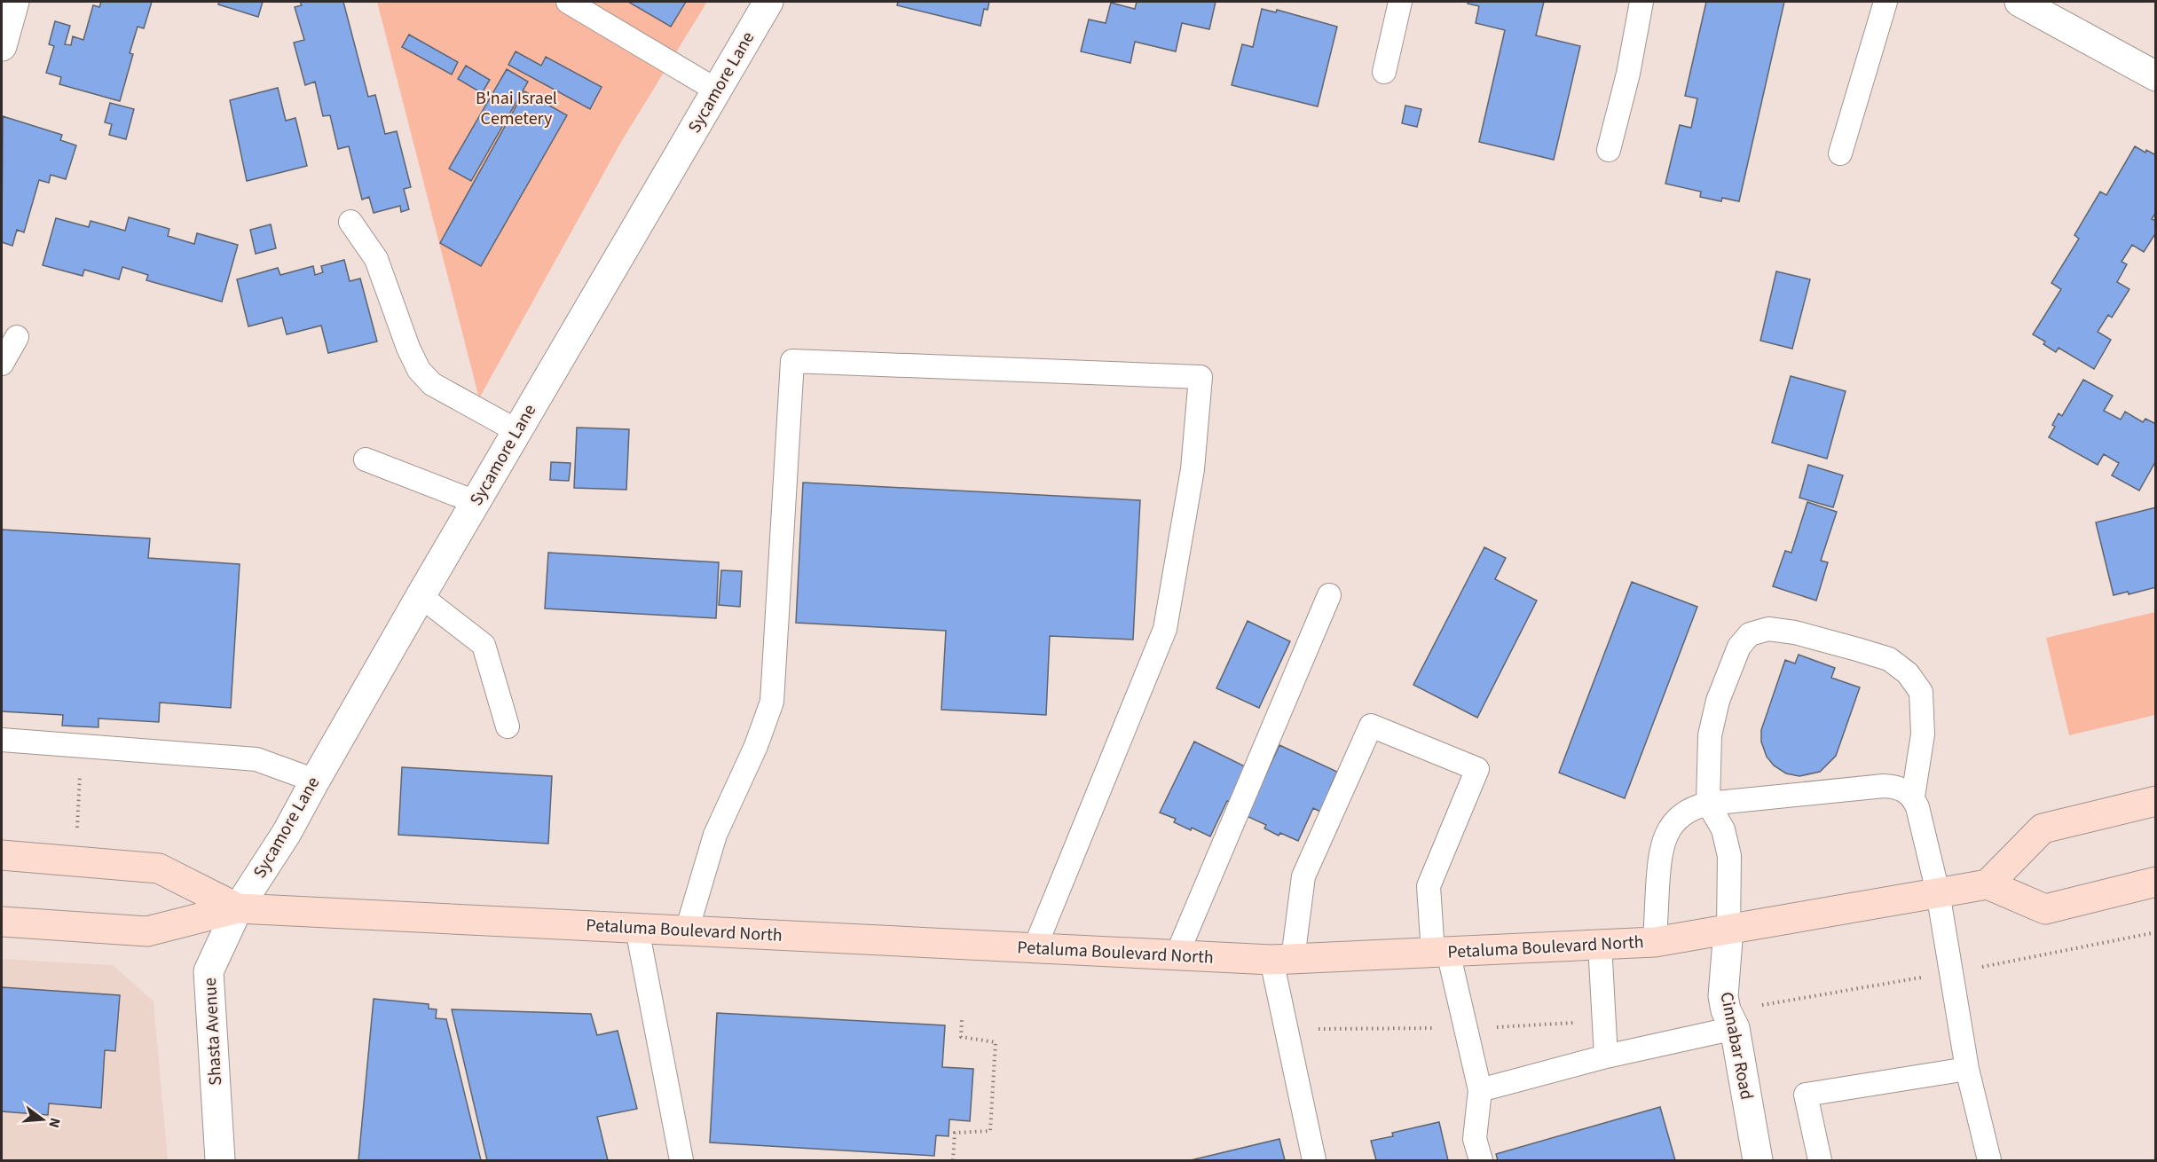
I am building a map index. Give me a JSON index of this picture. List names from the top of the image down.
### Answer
{
  "streets": {
    "main road": ["Petaluma Boulevard North"],
    "street": ["Sycamore Lane", "Shasta Avenue", "Cinnabar Road"]
  },
  "crossings": [
    ["Sycamore Lane", "Petaluma Boulevard North"],
    ["Sycamore Lane", "Shasta Avenue"],
    ["Petaluma Boulevard North", "Shasta Avenue"],
    ["Petaluma Boulevard North", "Cinnabar Road"]
  ],
  "parks": ["B'nai Israel Cemetery"],
  "north": "right"
}
